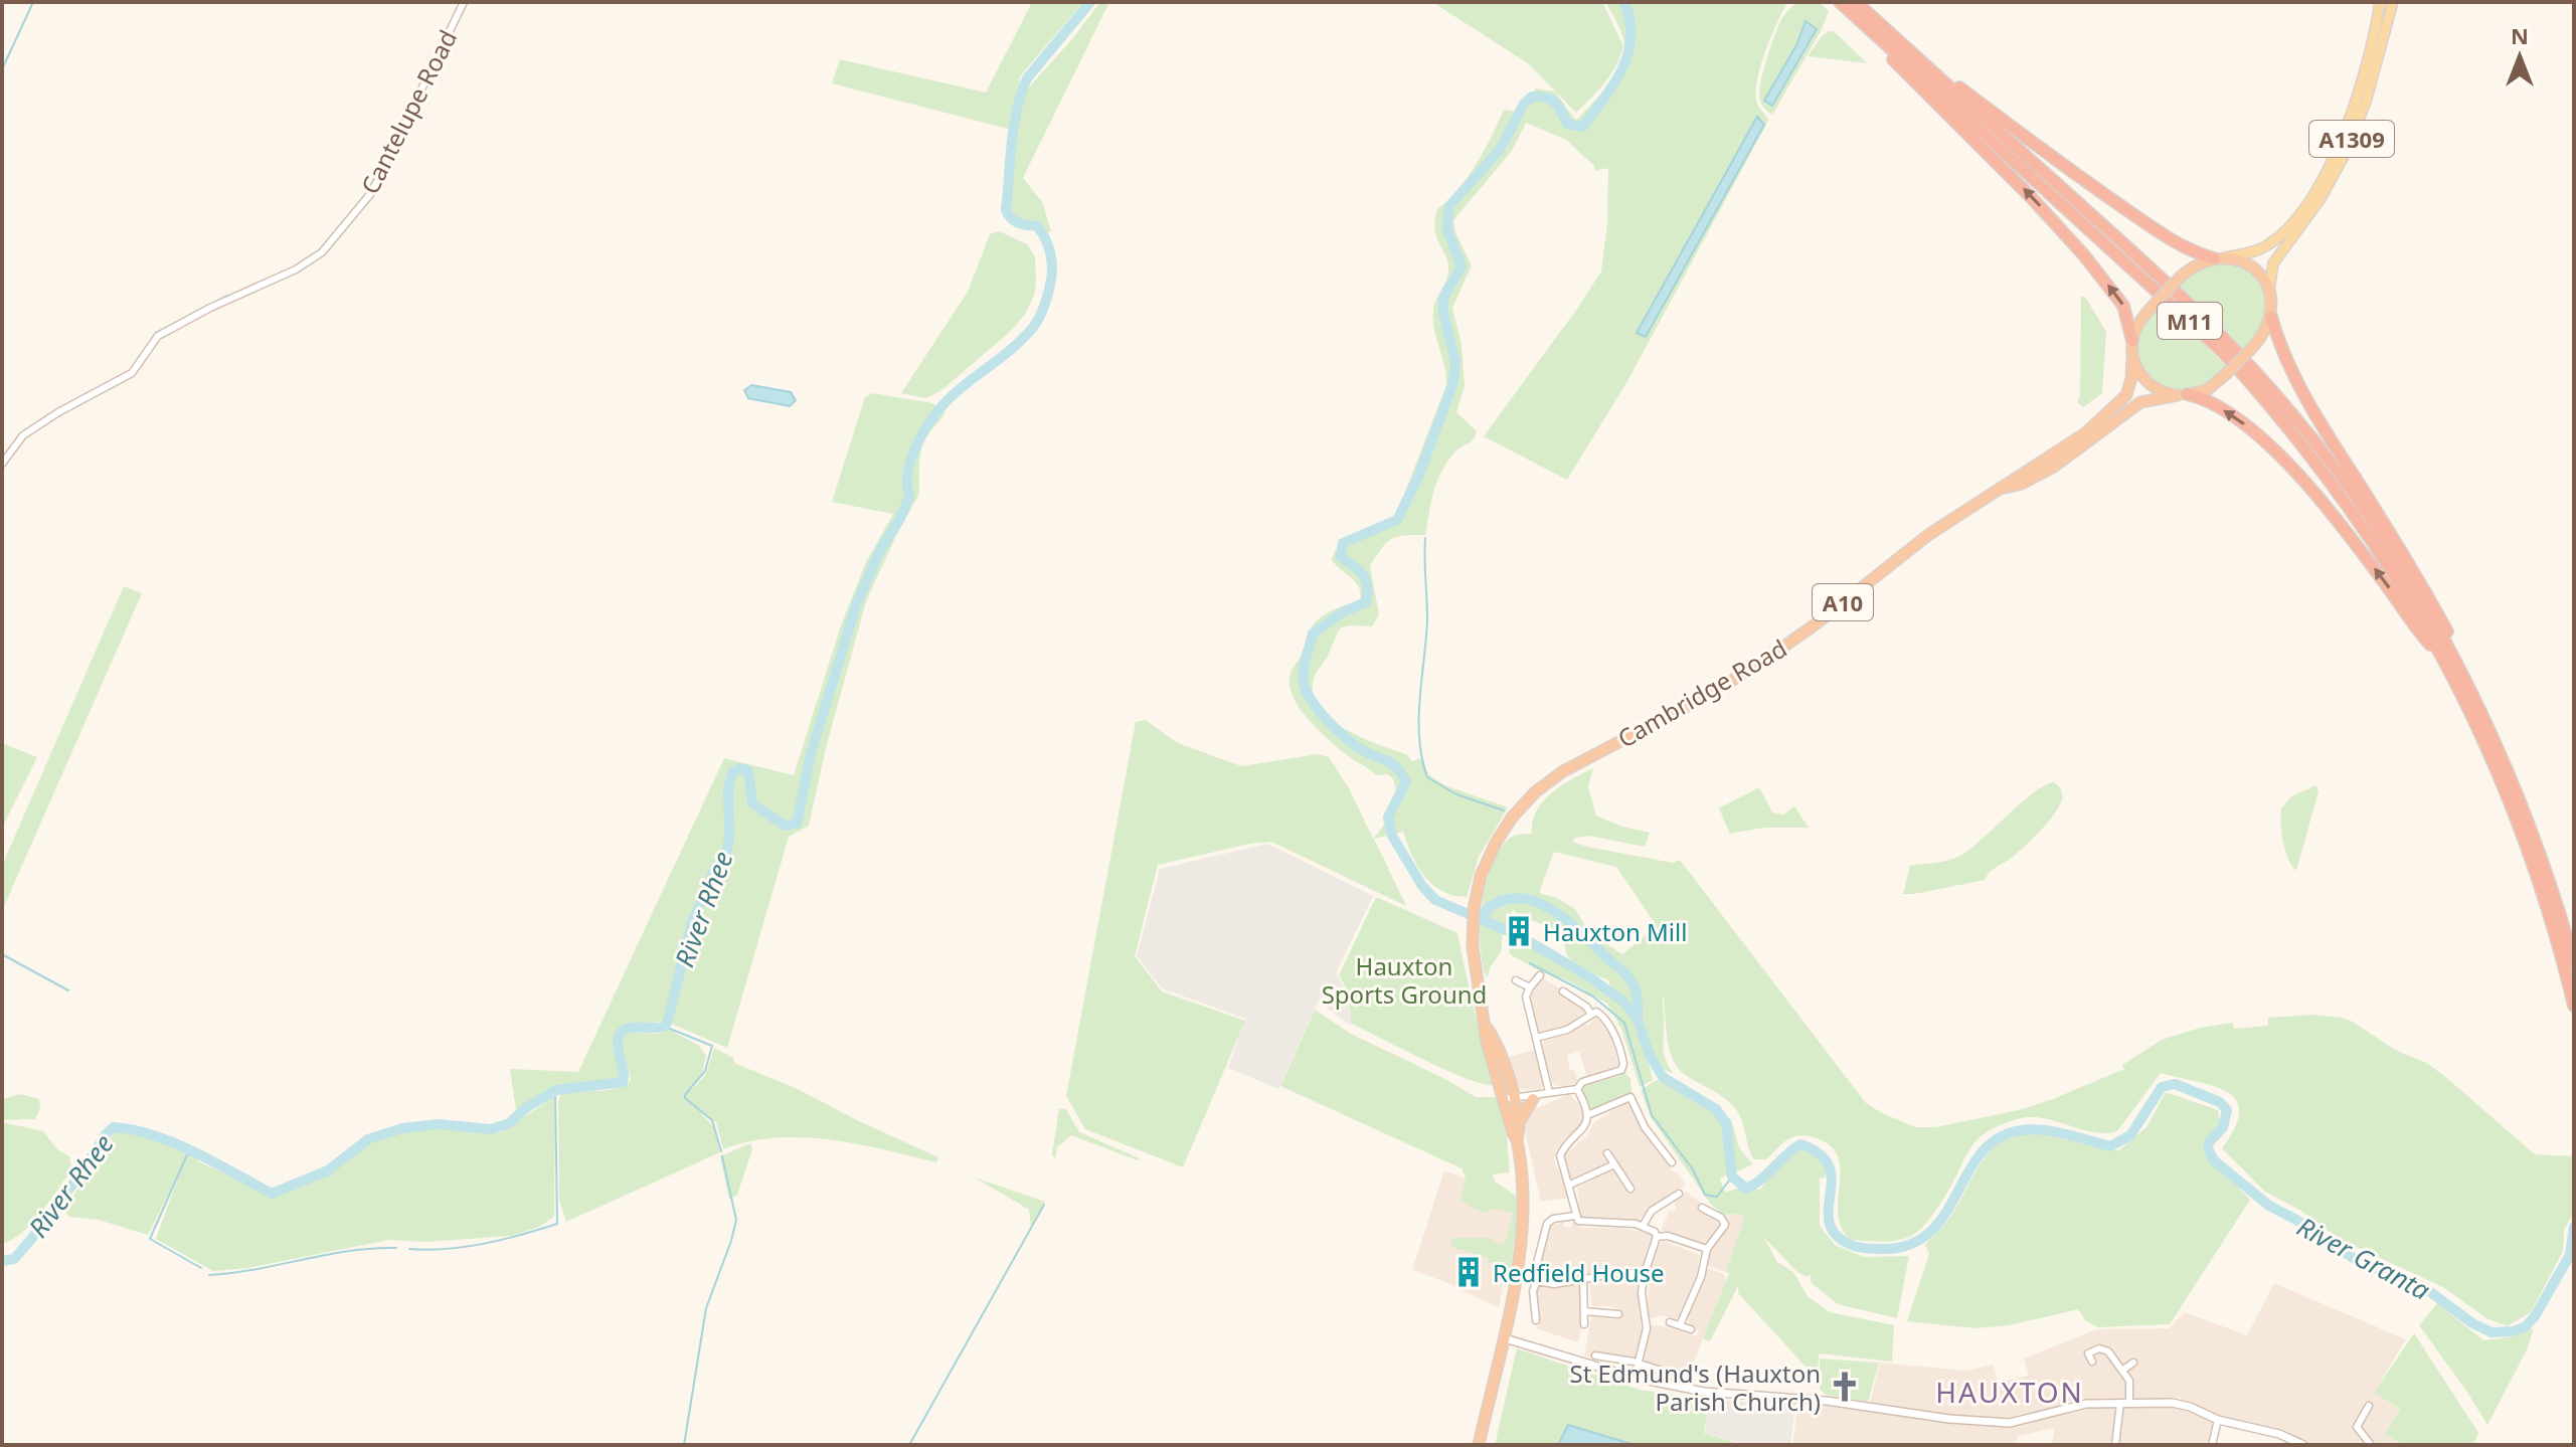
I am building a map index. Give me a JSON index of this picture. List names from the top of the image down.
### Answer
{
  "streets": {
    "highway": ["M11", "A10", "Cambridge Road"],
    "main road": ["A1309"],
    "street": ["Cantelupe Road"]
  },
  "crossings": [
    ["A1309", "M11"],
    ["A1309", "Cambridge Road"],
    ["M11", "Cambridge Road"],
    ["A10", "Cambridge Road"]
  ],
  "districts": ["HAUXTON"],
  "water": ["River Rhee", "River Granta"],
  "parks": ["Hauxton Sports Ground"],
  "places": {
    "building": ["Hauxton Mill", "Redfield House"],
    "church": ["St Edmund's (Hauxton Parish Church)"]
  },
  "north": "top"
}
